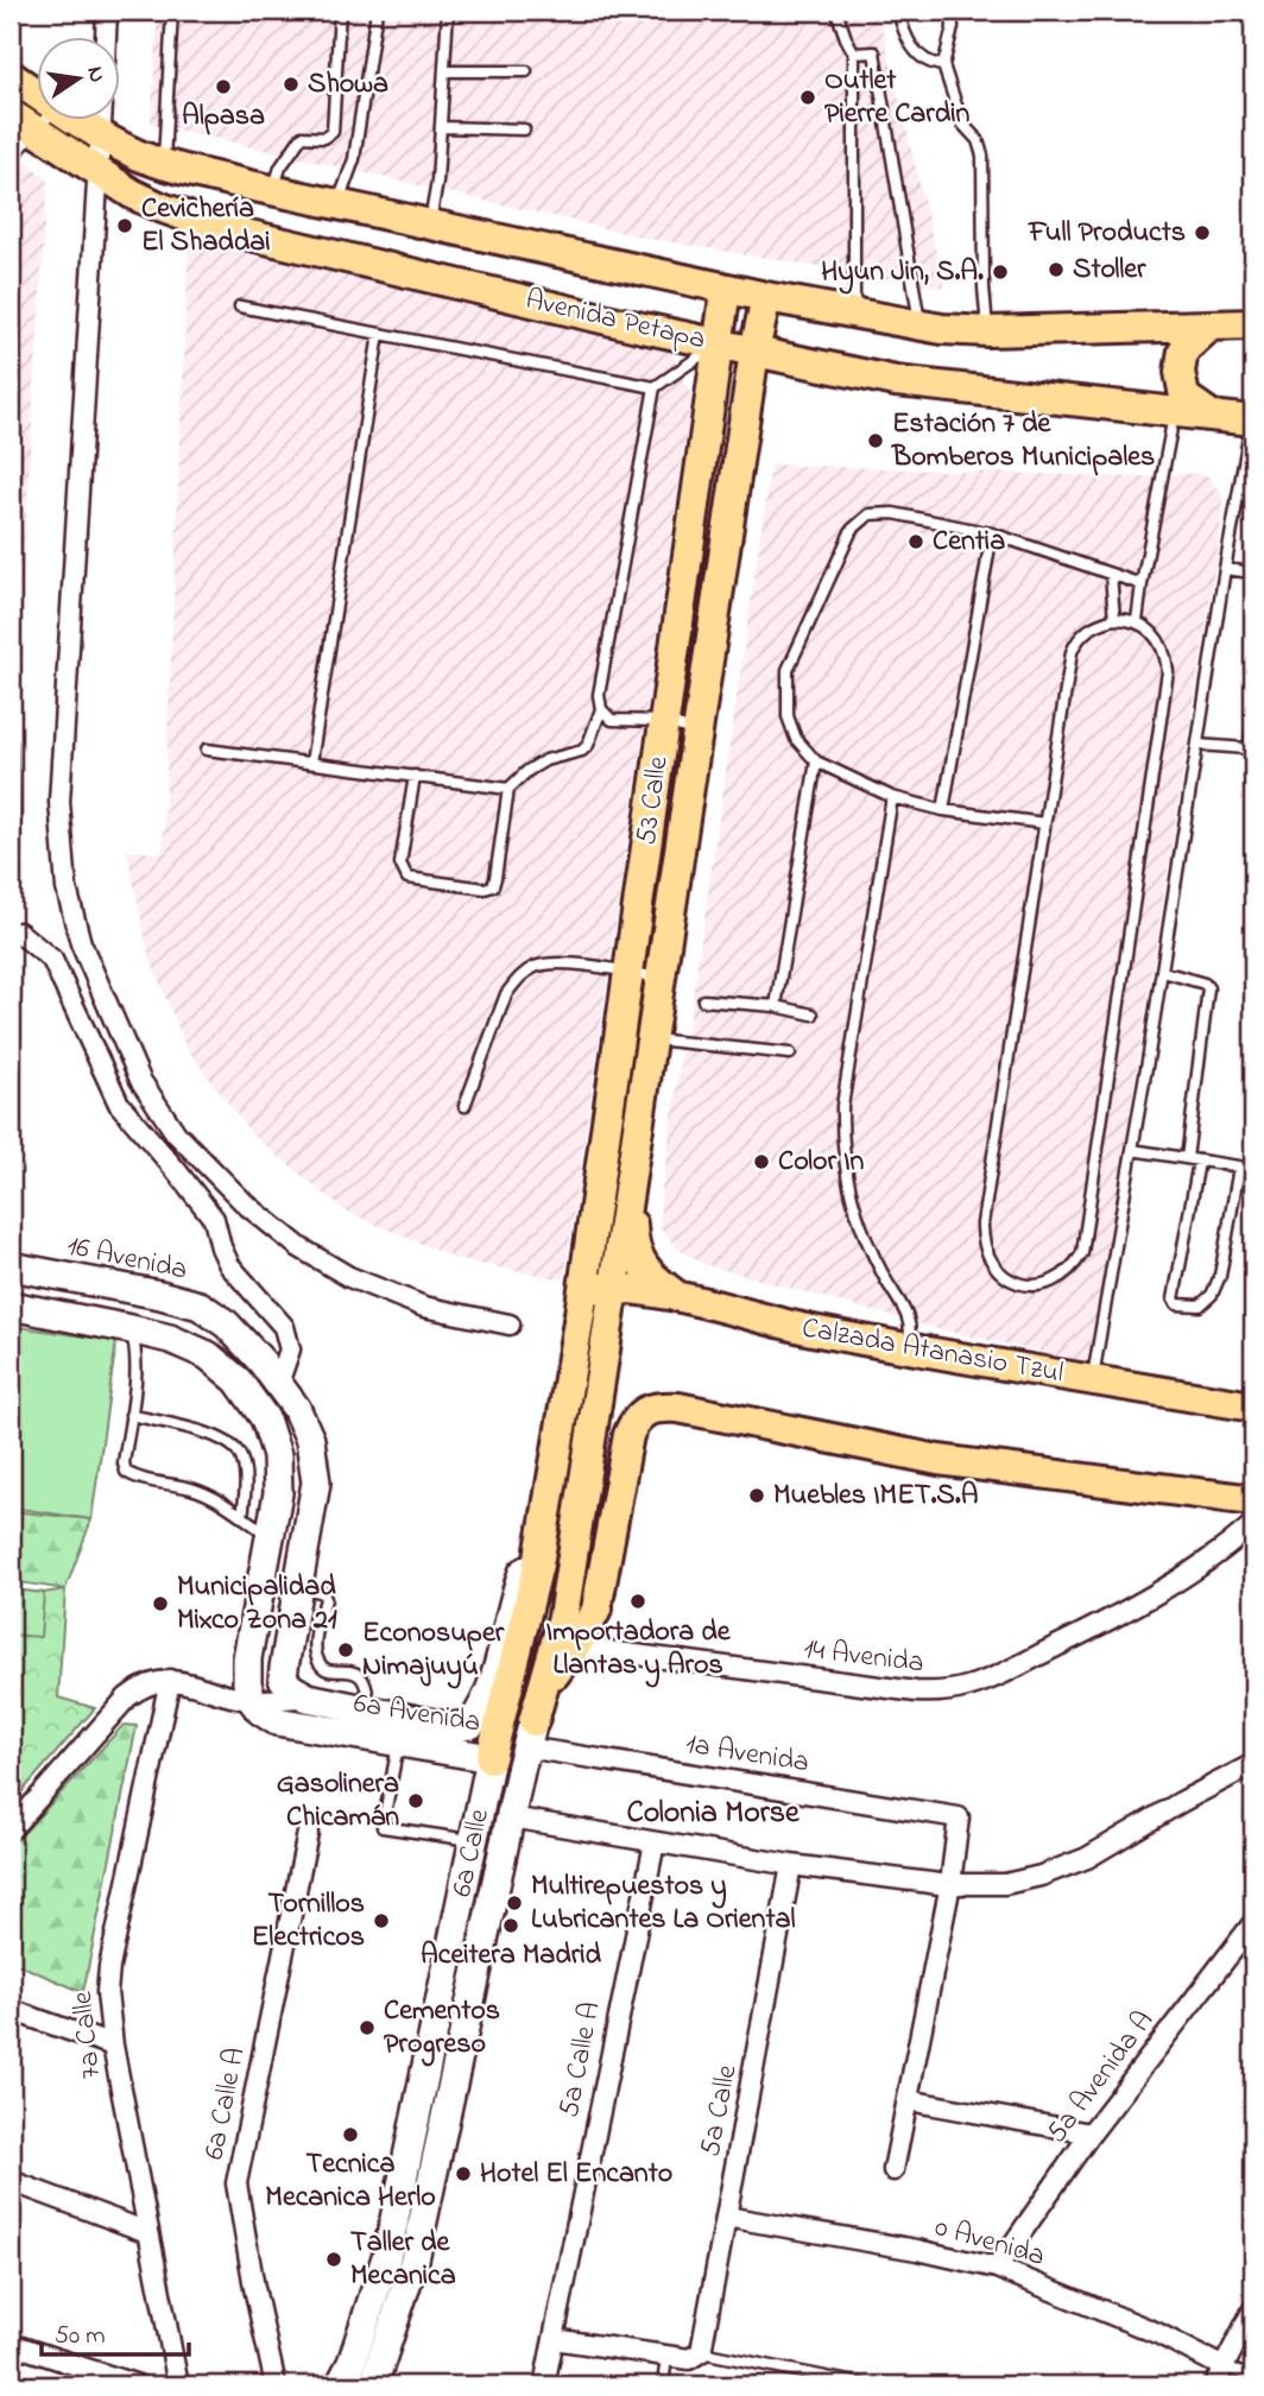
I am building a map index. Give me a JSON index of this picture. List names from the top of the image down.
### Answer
{
  "streets": {
    "main road": [
      "Avenida Petapa",
      "53 Calle",
      "16 Avenida",
      "Calzada Atanasio Tzul",
      "6a Avenida",
      "6a Calle"
    ],
    "street": [
      "14 Avenida",
      "1a Avenida",
      "7a Calle",
      "5a Calle A",
      "5a Avenida A",
      "6a Calle A",
      "5a Calle",
      "0 Avenida"
    ]
  },
  "crossings": [
    ["Avenida Petapa", "53 Calle"],
    ["53 Calle", "Calzada Atanasio Tzul"],
    ["53 Calle", "6a Calle"],
    ["16 Avenida", "6a Avenida"],
    ["Calzada Atanasio Tzul", "6a Calle"],
    ["6a Avenida", "1a Avenida"],
    ["6a Avenida", "6a Calle"],
    ["1a Avenida", "6a Calle"],
    ["5a Avenida A", "0 Avenida"],
    ["5a Calle", "0 Avenida"]
  ],
  "districts": ["Colonia Morse"],
  "places": [
    "Showa",
    "Alpasa",
    "Outlet Pierre Cardin",
    "Cevichería El Shaddai",
    "Full Products",
    "Stoller",
    "Hyun Jin, S.A.",
    "Estación 7 de Bomberos Municipales",
    "Centia",
    "Color In",
    "Muebles IMET.S.A",
    "Importadora de Llantas y Aros",
    "Municipalidad Mixco Zona 21",
    "Econosuper Nimajuyú",
    "Gasolinera Chicamán",
    "Multirepuestos y Lubricantes La Oriental",
    "Tornillos Electricos",
    "Aceitera Madrid",
    "Cementos Progreso",
    "Tecnica Mecanica Herlo",
    "Hotel El Encanto",
    "Taller de Mecanica"
  ],
  "scale_bar": "50 m",
  "north": "right"
}
